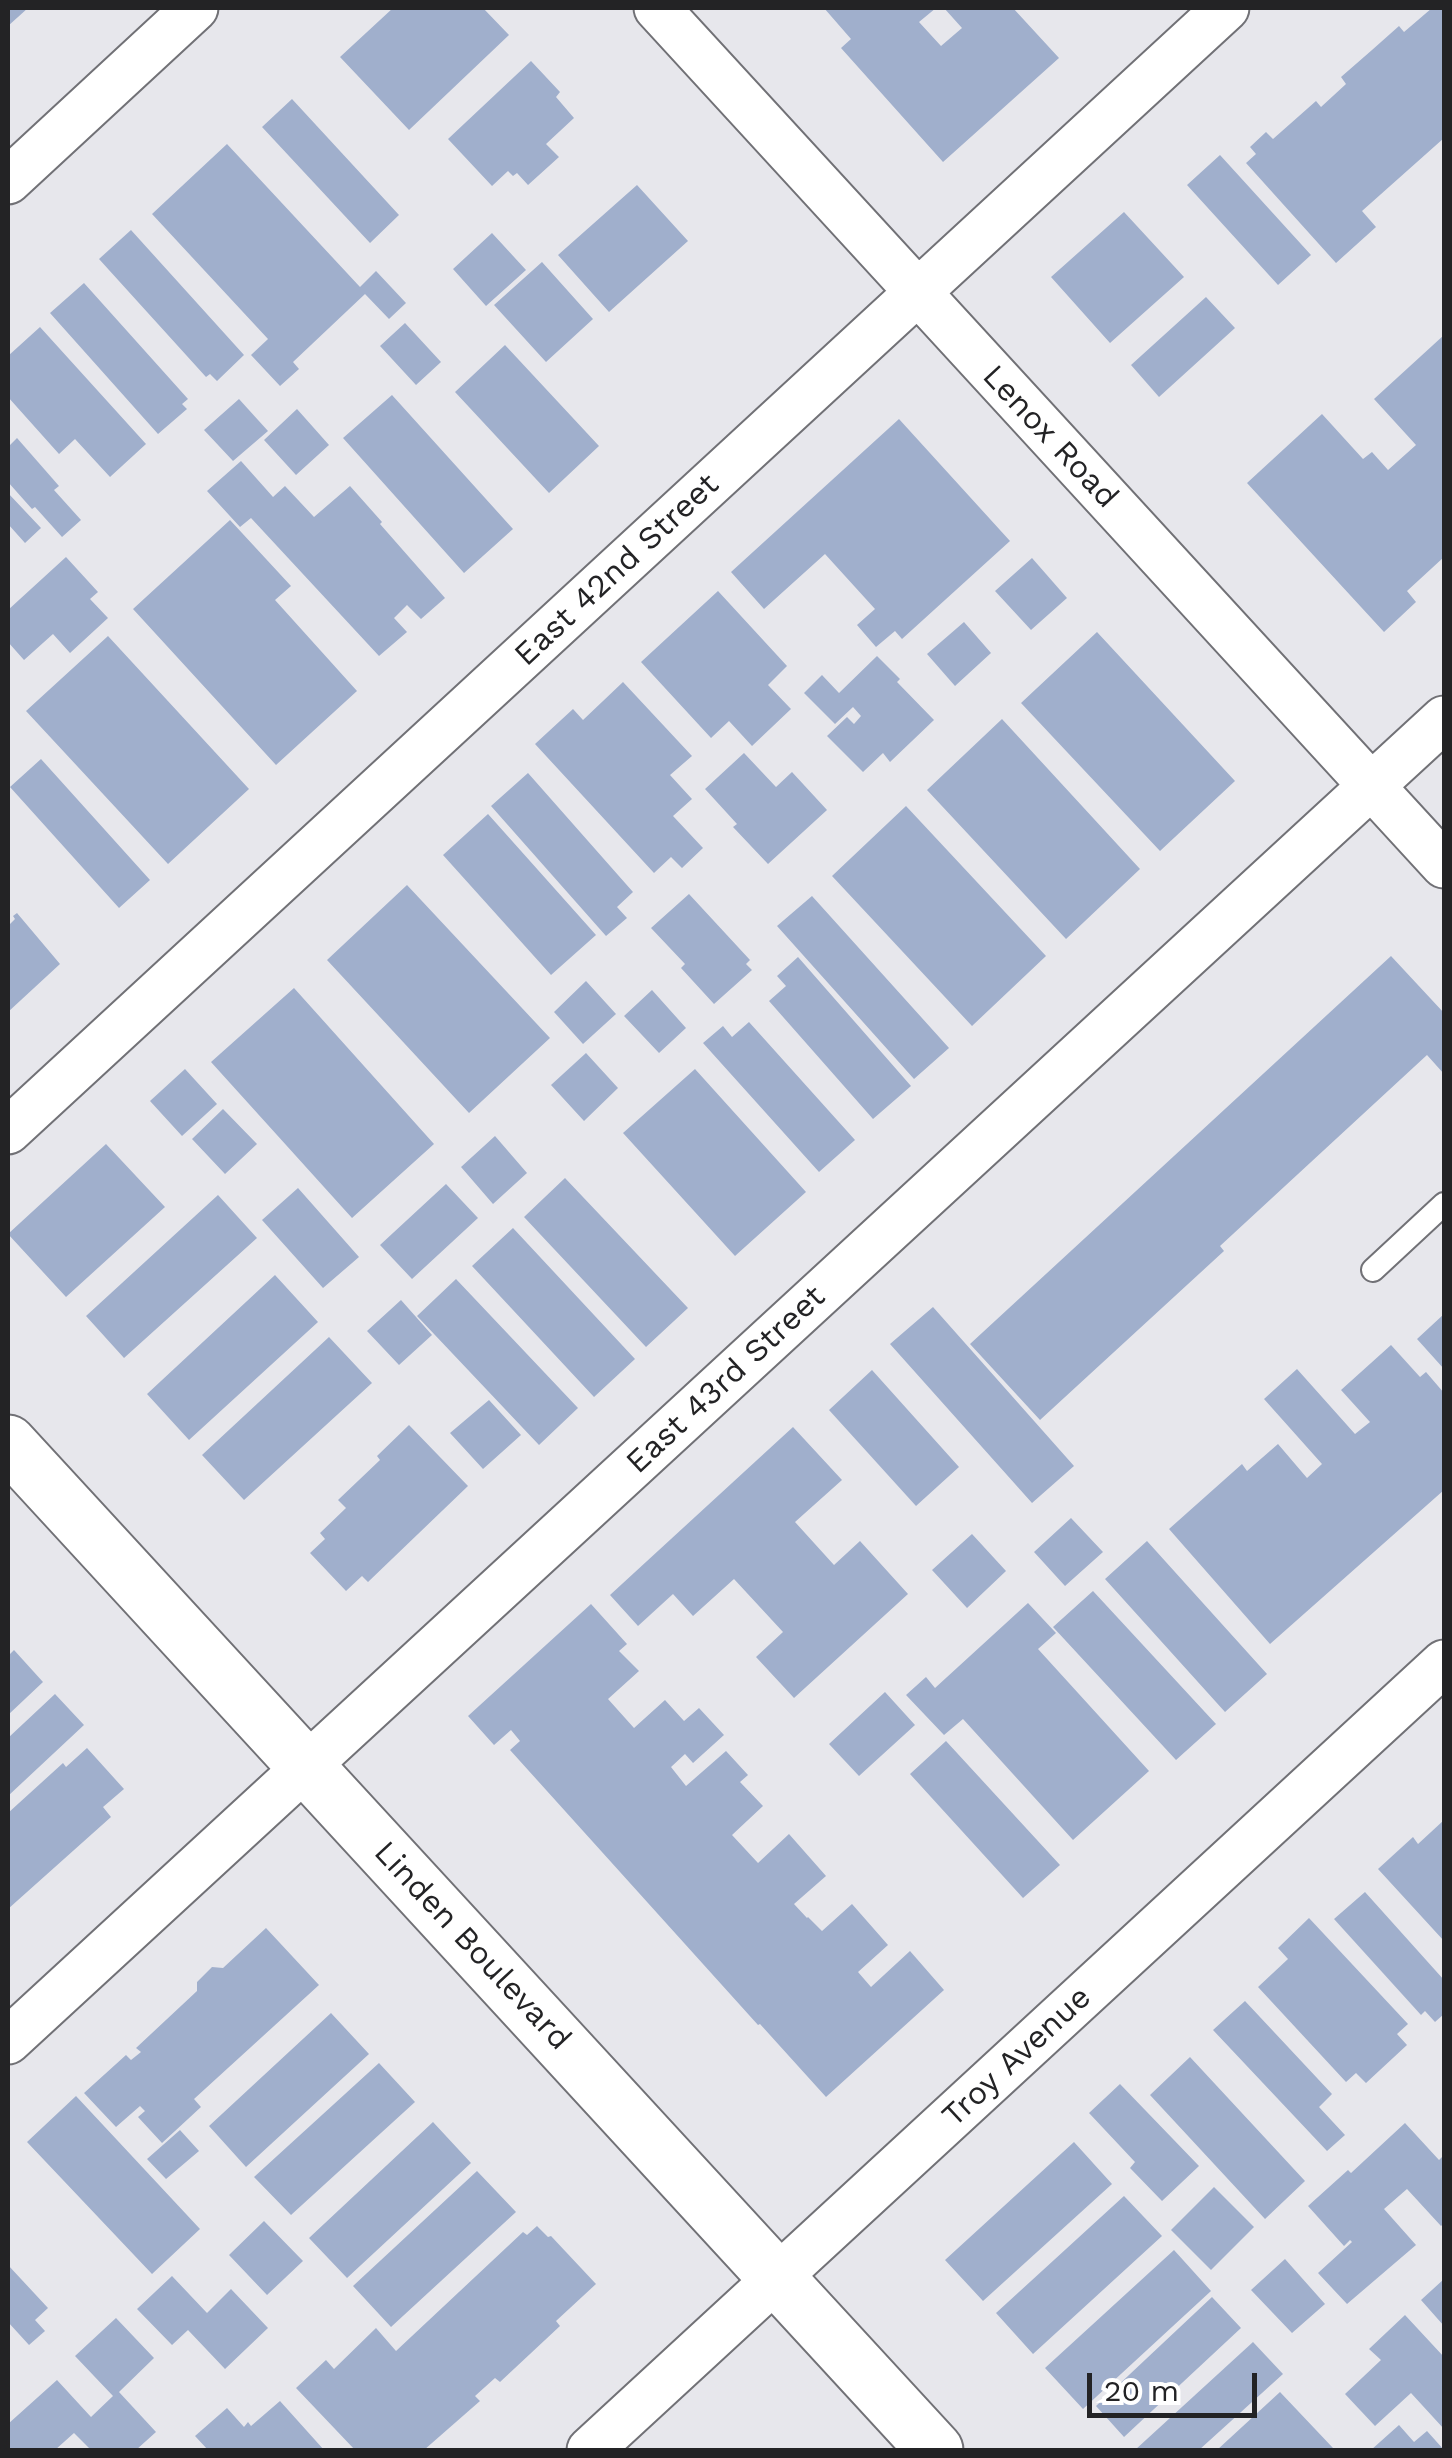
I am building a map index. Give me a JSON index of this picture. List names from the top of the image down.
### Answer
{
  "streets": {
    "highway": ["Linden Boulevard"],
    "street": [
      "Lenox Road",
      "East 42nd Street",
      "East 43rd Street",
      "Troy Avenue"
    ]
  },
  "crossings": [
    ["Lenox Road", "East 42nd Street"],
    ["Lenox Road", "East 43rd Street"],
    ["East 43rd Street", "Linden Boulevard"],
    ["Linden Boulevard", "Troy Avenue"]
  ],
  "scale_bar": "20 m"
}
